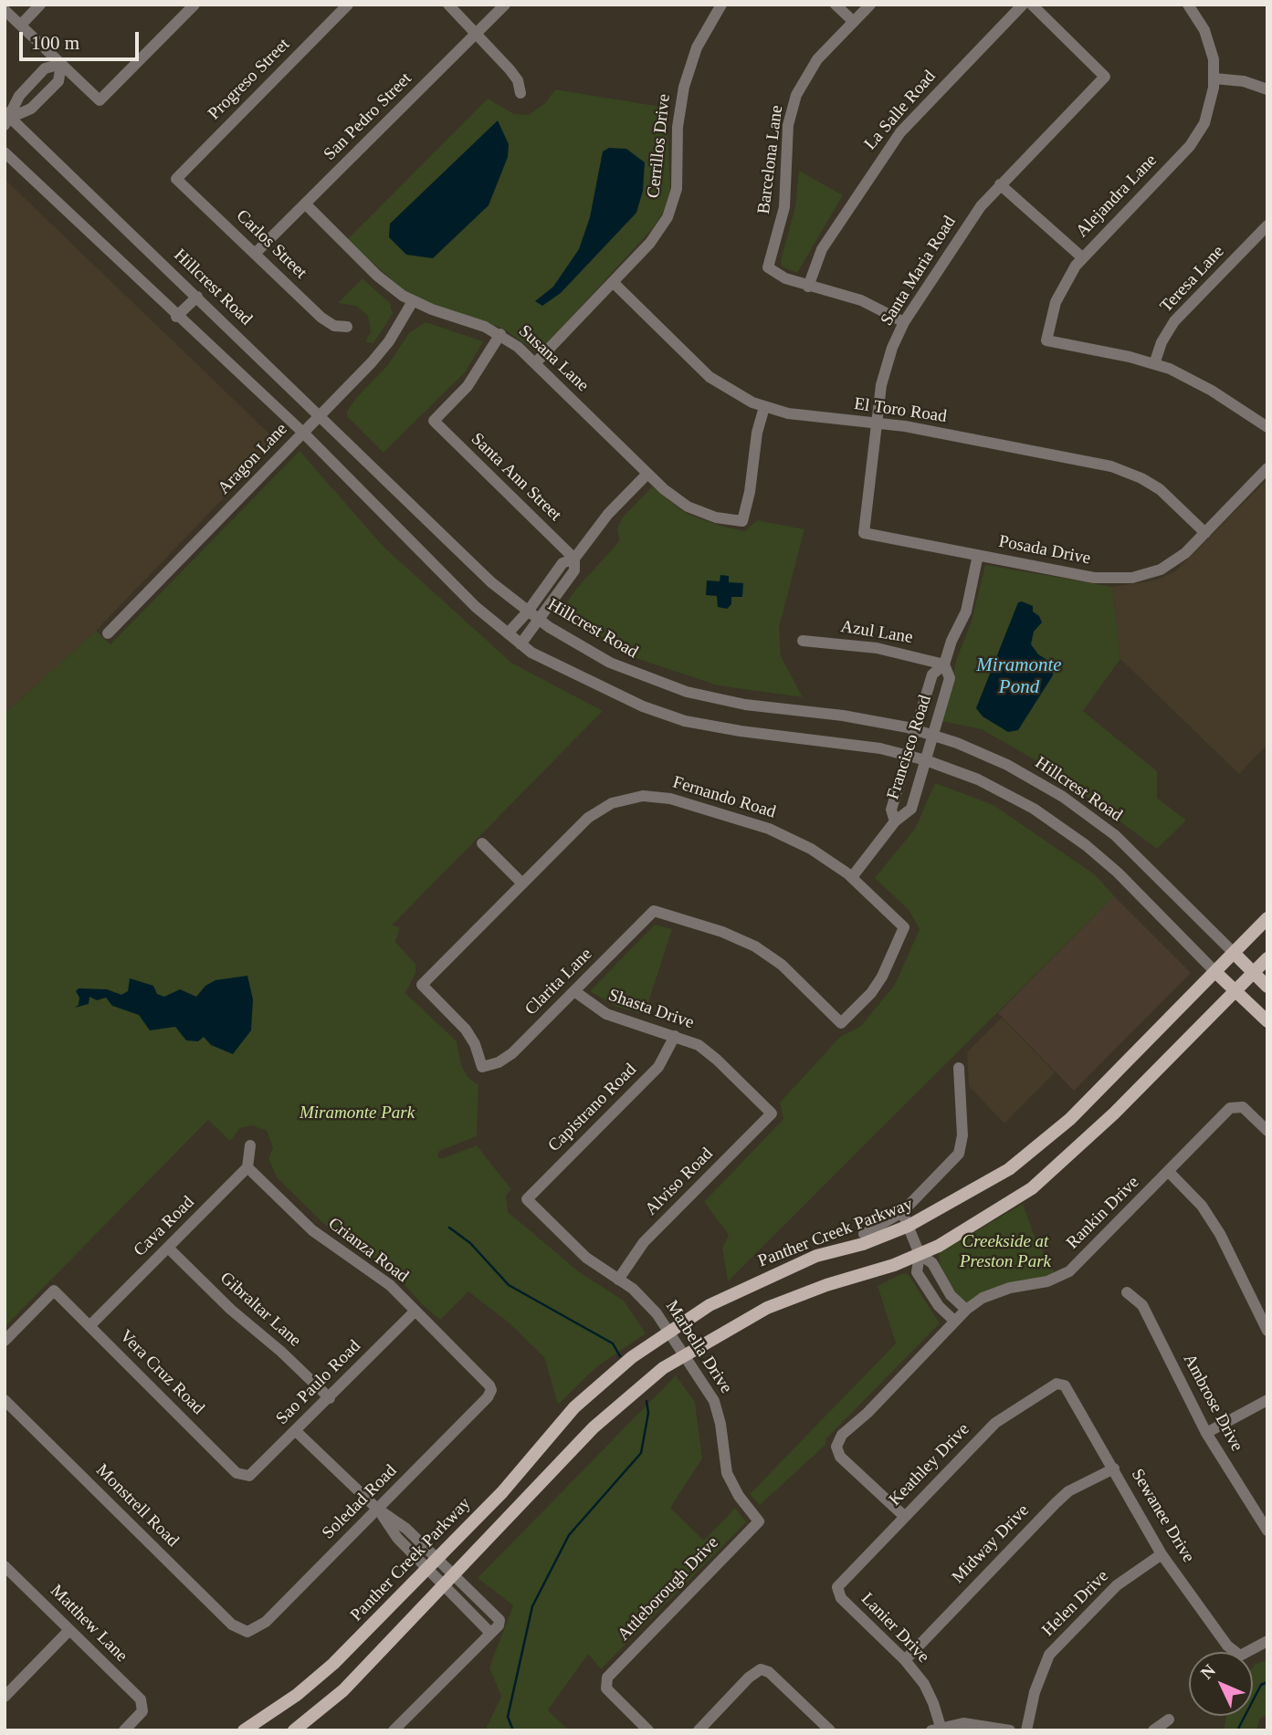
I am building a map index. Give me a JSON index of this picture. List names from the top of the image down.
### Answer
{
  "streets": {
    "main road": ["Hillcrest Road", "Panther Creek Parkway"],
    "street": [
      "Progreso Street",
      "La Salle Road",
      "San Pedro Street",
      "Cerrillos Drive",
      "Barcelona Lane",
      "Alejandra Lane",
      "Carlos Street",
      "Santa Maria Road",
      "Teresa Lane",
      "Susana Lane",
      "El Toro Road",
      "Aragon Lane",
      "Santa Ann Street",
      "Posada Drive",
      "Azul Lane",
      "Francisco Road",
      "Fernando Road",
      "Clarita Lane",
      "Shasta Drive",
      "Capistrano Road",
      "Alviso Road",
      "Rankin Drive",
      "Cava Road",
      "Crianza Road",
      "Gibraltar Lane",
      "Marbella Drive",
      "Vera Cruz Road",
      "Sao Paulo Road",
      "Ambrose Drive",
      "Keathley Drive",
      "Soledad Road",
      "Monstrell Road",
      "Sewanee Drive",
      "Midway Drive",
      "Attleborough Drive",
      "Helen Drive",
      "Matthew Lane",
      "Lanier Drive"
    ]
  },
  "crossings": [
    ["Progreso Street", "Carlos Street"],
    ["La Salle Road", "Barcelona Lane"],
    ["San Pedro Street", "Carlos Street"],
    ["San Pedro Street", "Susana Lane"],
    ["Cerrillos Drive", "Susana Lane"],
    ["Cerrillos Drive", "El Toro Road"],
    ["Alejandra Lane", "Teresa Lane"],
    ["Santa Maria Road", "El Toro Road"],
    ["Santa Maria Road", "Posada Drive"],
    ["Hillcrest Road", "Aragon Lane"],
    ["Hillcrest Road", "Francisco Road"],
    ["Hillcrest Road", "Panther Creek Parkway"],
    ["Susana Lane", "El Toro Road"],
    ["Susana Lane", "Aragon Lane"],
    ["Susana Lane", "Santa Ann Street"],
    ["El Toro Road", "Posada Drive"],
    ["Posada Drive", "Francisco Road"],
    ["Azul Lane", "Francisco Road"],
    ["Fernando Road", "Clarita Lane"],
    ["Clarita Lane", "Shasta Drive"],
    ["Shasta Drive", "Capistrano Road"],
    ["Shasta Drive", "Alviso Road"],
    ["Capistrano Road", "Marbella Drive"],
    ["Alviso Road", "Marbella Drive"],
    ["Rankin Drive", "Keathley Drive"],
    ["Cava Road", "Crianza Road"],
    ["Cava Road", "Gibraltar Lane"],
    ["Cava Road", "Vera Cruz Road"],
    ["Panther Creek Parkway", "Marbella Drive"],
    ["Crianza Road", "Sao Paulo Road"],
    ["Crianza Road", "Soledad Road"],
    ["Gibraltar Lane", "Sao Paulo Road"],
    ["Marbella Drive", "Attleborough Drive"],
    ["Vera Cruz Road", "Sao Paulo Road"],
    ["Keathley Drive", "Sewanee Drive"],
    ["Keathley Drive", "Lanier Drive"],
    ["Soledad Road", "Monstrell Road"],
    ["Sewanee Drive", "Midway Drive"],
    ["Sewanee Drive", "Helen Drive"],
    ["Midway Drive", "Lanier Drive"]
  ],
  "water": ["Miramonte Pond"],
  "parks": ["Miramonte Park", "Creekside at Preston Park"],
  "scale_bar": "100 m",
  "north": "top left"
}
